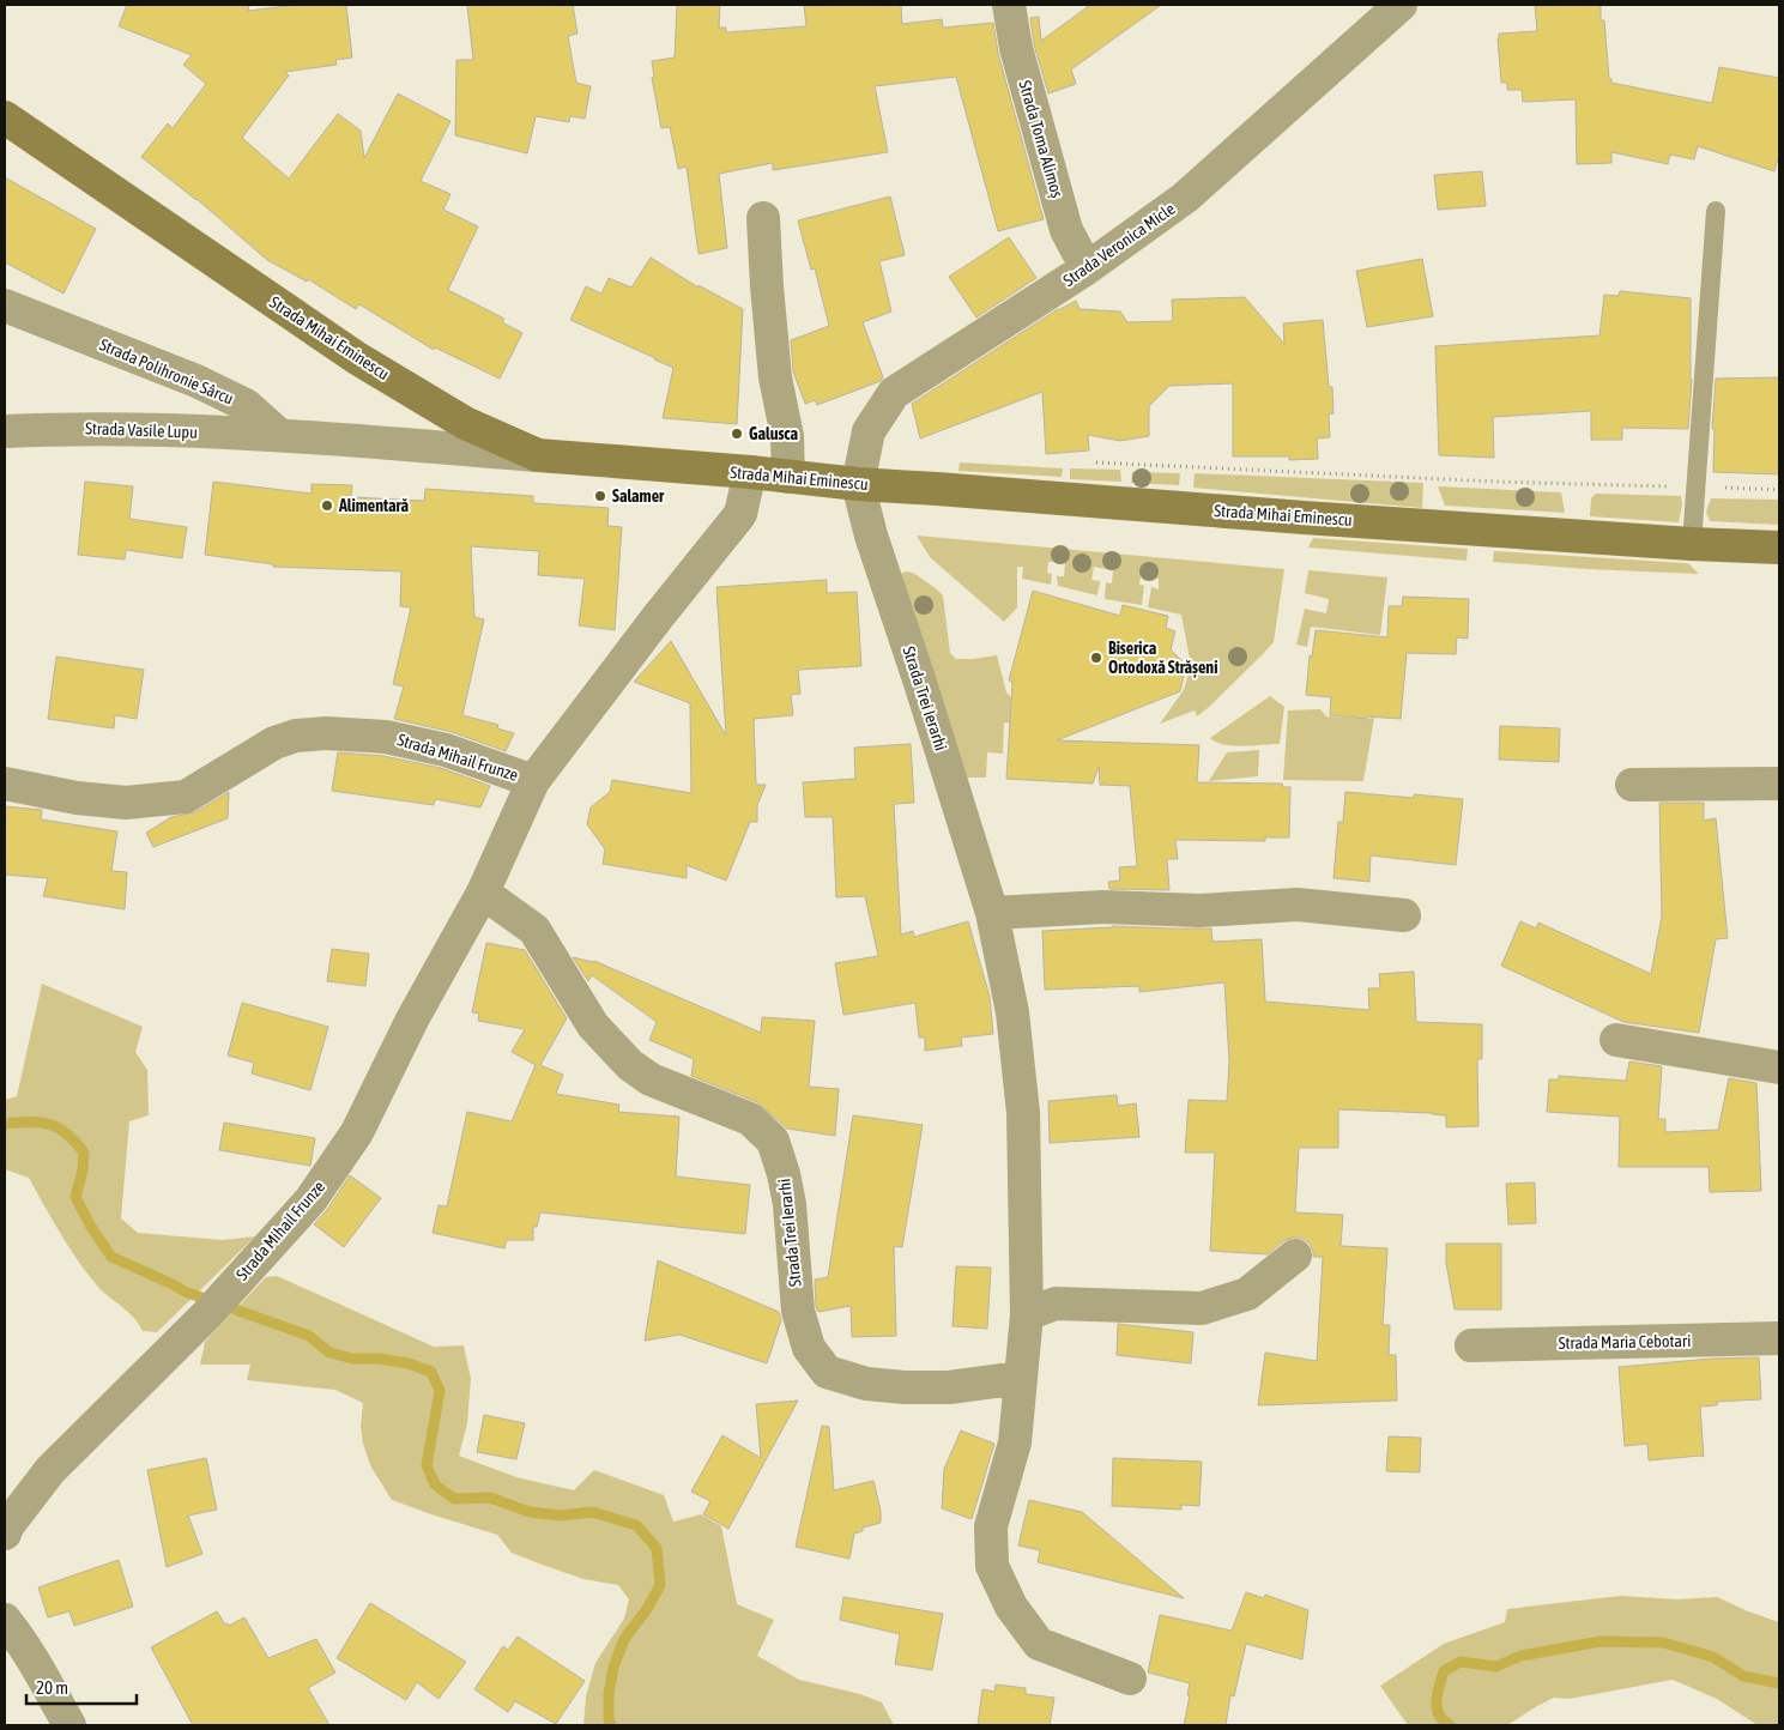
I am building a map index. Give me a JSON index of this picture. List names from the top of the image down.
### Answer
{
  "streets": {
    "main road": ["Strada Mihai Eminescu"],
    "street": [
      "Strada Toma Alimoș",
      "Strada Veronica Micle",
      "Strada Polihronie Sârcu",
      "Strada Vasile Lupu",
      "Strada Trei Ierarhi",
      "Strada Mihail Frunze",
      "Strada Maria Cebotari"
    ]
  },
  "crossings": [
    ["Strada Toma Alimoș", "Strada Veronica Micle"],
    ["Strada Veronica Micle", "Strada Mihai Eminescu"],
    ["Strada Veronica Micle", "Strada Trei Ierarhi"],
    ["Strada Mihai Eminescu", "Strada Trei Ierarhi"],
    ["Strada Mihai Eminescu", "Strada Mihail Frunze"],
    ["Strada Polihronie Sârcu", "Strada Vasile Lupu"],
    ["Strada Trei Ierarhi", "Strada Mihail Frunze"]
  ],
  "places": [
    "Galusca",
    "Salamer",
    "Alimentară",
    "Biserica Ortodoxă Strășeni"
  ],
  "scale_bar": "20 m"
}
